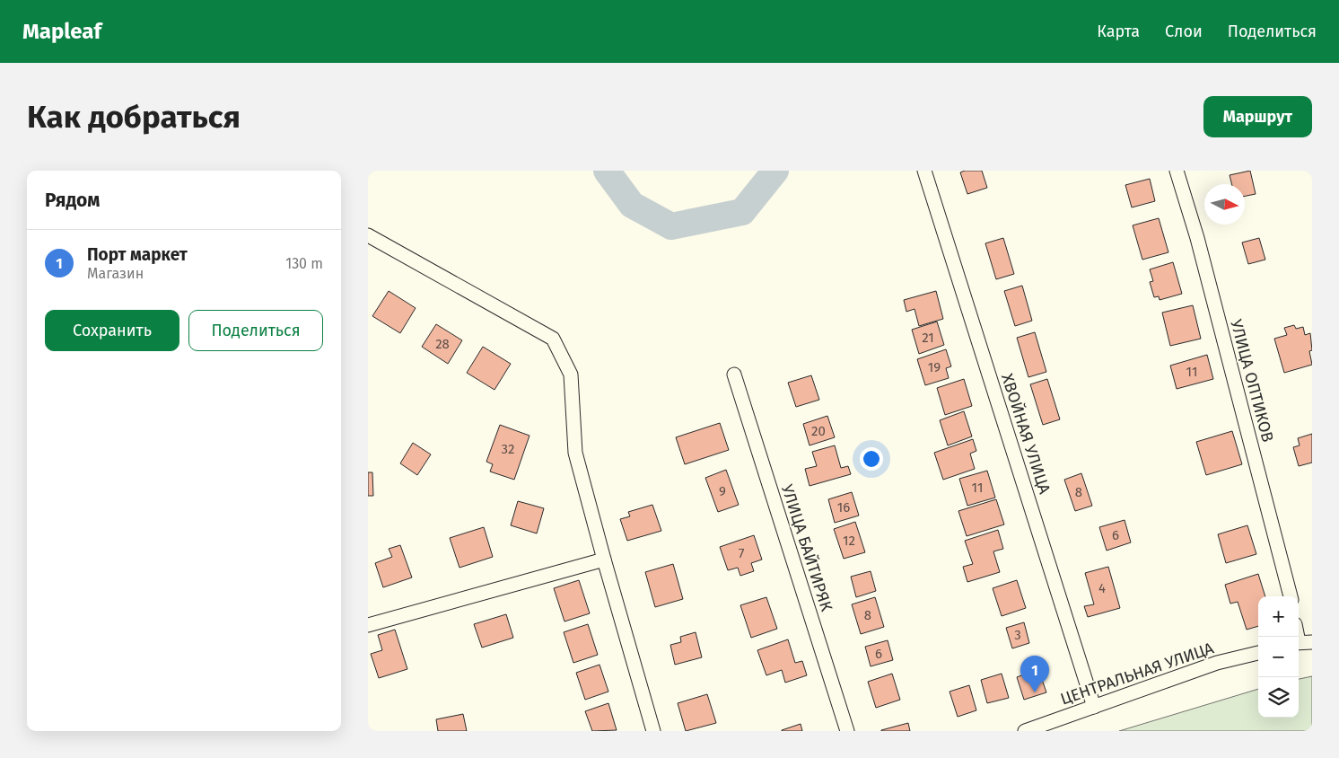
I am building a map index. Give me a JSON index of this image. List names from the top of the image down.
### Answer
{
  "streets": {
    "street": [
      "УЛИЦА ОПТИКОВ",
      "ХВОЙНАЯ УЛИЦА",
      "УЛИЦА БАЙТИРЯК",
      "ЦЕНТРАЛЬНАЯ УЛИЦА"
    ]
  },
  "crossings": [
    ["ХВОЙНАЯ УЛИЦА", "ЦЕНТРАЛЬНАЯ УЛИЦА"]
  ],
  "house_numbers": [
    "21",
    "28",
    "19",
    "11",
    "20",
    "32",
    "11",
    "9",
    "8",
    "16",
    "6",
    "12",
    "7",
    "4",
    "8",
    "3",
    "6"
  ],
  "north": "right",
  "page": {
    "header": "Mapleaf",
    "nav": ["Карта", "Слои", "Поделиться"],
    "buttons": [
      "Маршрут",
      ["Сохранить", "Поделиться"]
    ],
    "title": "Как добраться",
    "heading": "Рядом",
    "list": [
      {
        "mark": "1",
        "name": "Порт маркет",
        "note": "Магазин",
        "value": "130 m"
      }
    ],
    "map_buttons": ["+", "−"],
    "pins": "1"
  }
}
